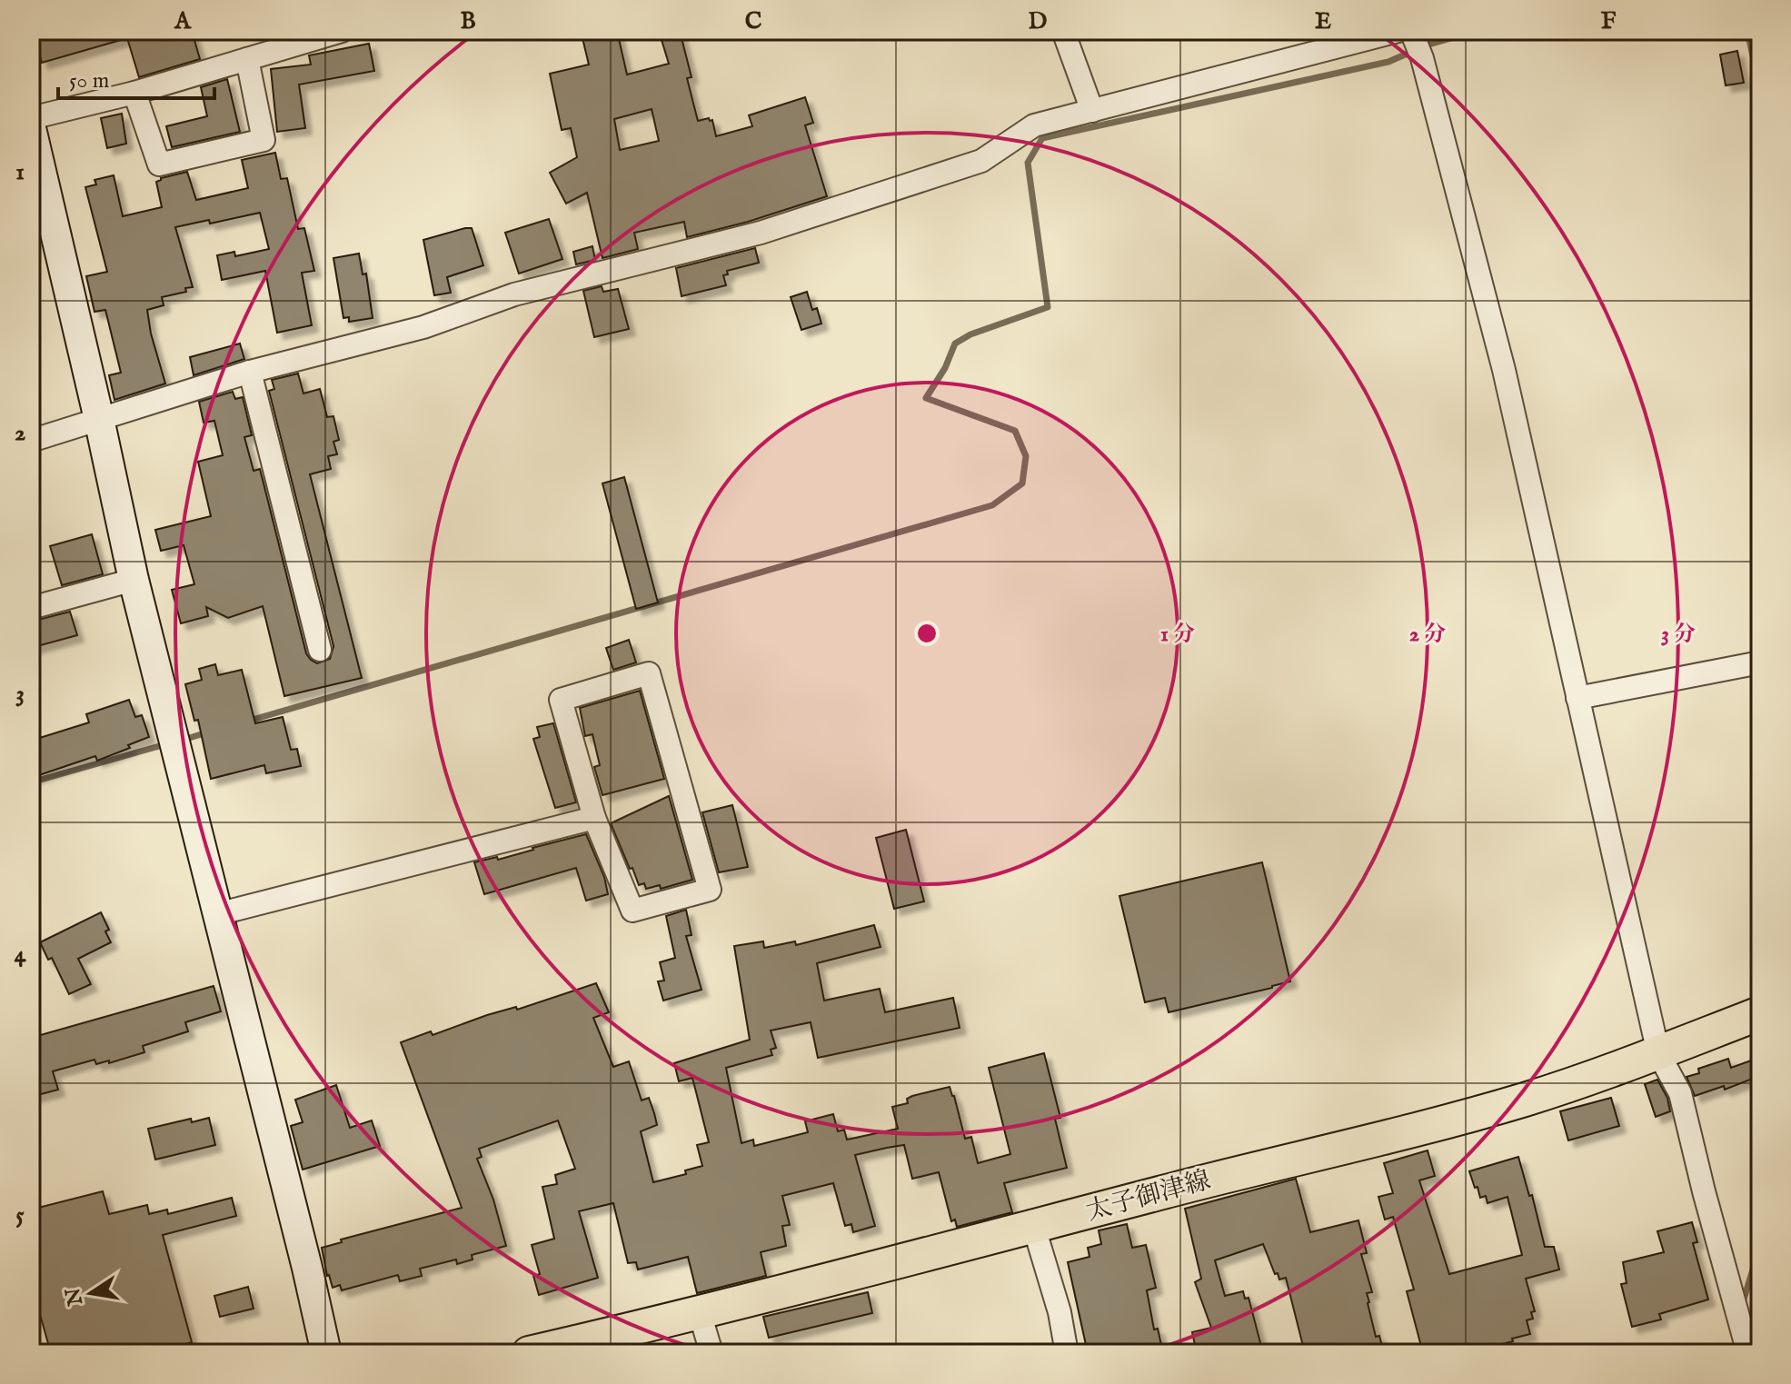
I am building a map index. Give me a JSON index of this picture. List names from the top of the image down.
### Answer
{
  "streets": {
    "main road": ["太子御津線"]
  },
  "scale_bar": "50 m",
  "north": "left",
  "grid": {
    "columns": [
      "A",
      "B",
      "C",
      "D",
      "E",
      "F"
    ],
    "rows": [
      "1",
      "2",
      "3",
      "4",
      "5"
    ]
  },
  "rings": ["1 分", "2 分", "3 分"]
}
